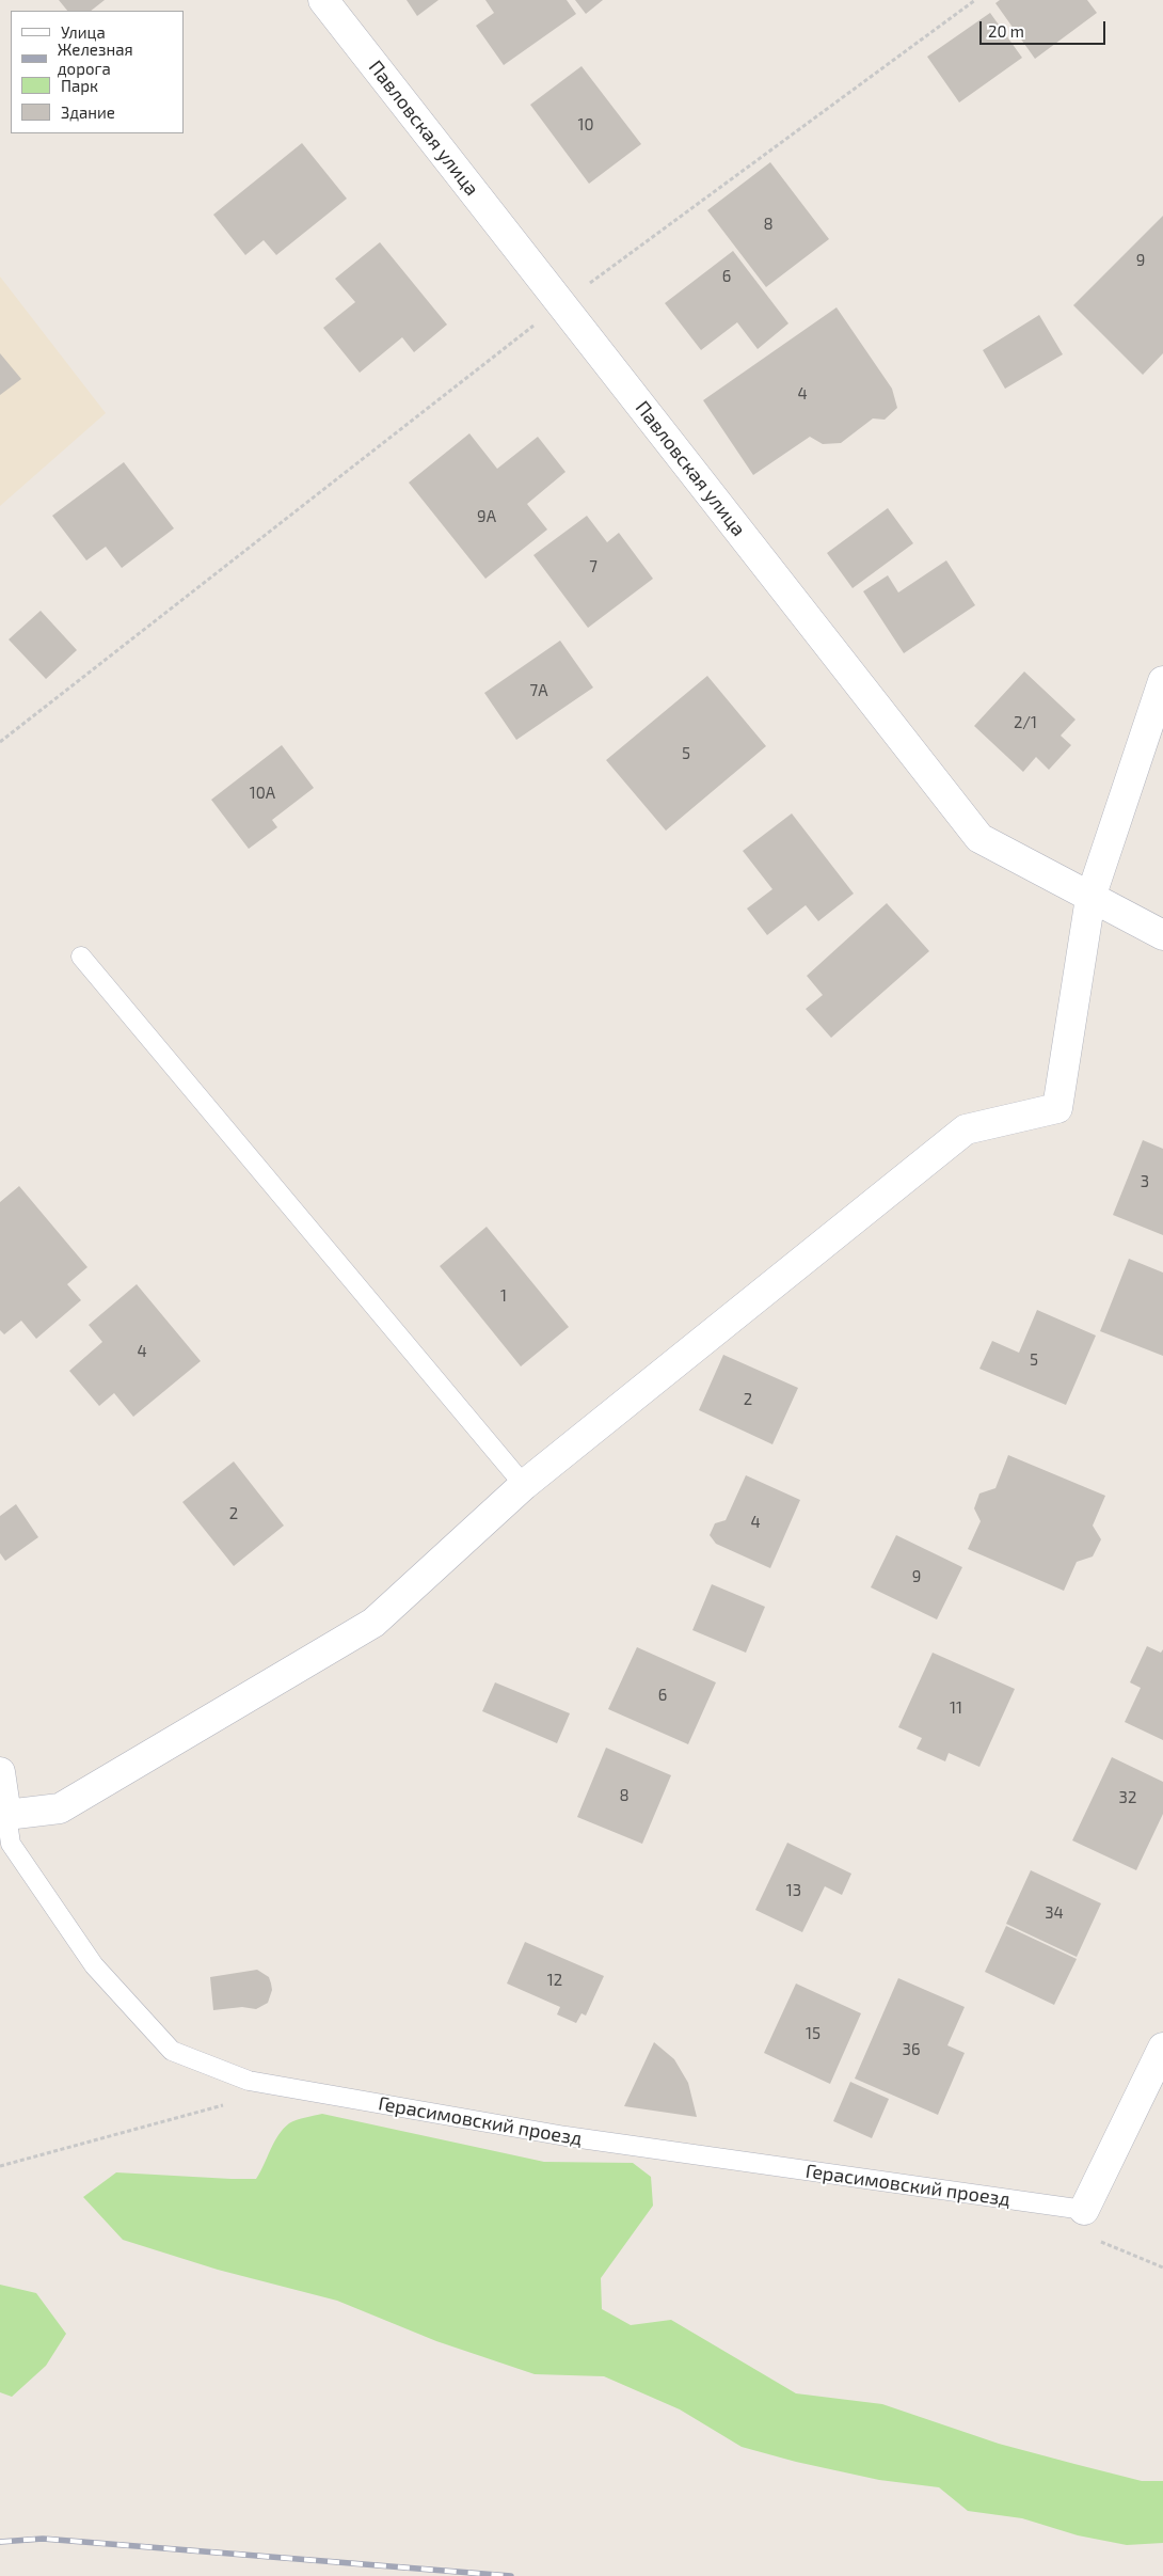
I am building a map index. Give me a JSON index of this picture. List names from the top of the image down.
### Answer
{
  "streets": {
    "street": ["Павловская улица"],
    "lane": ["Герасимовский проезд"]
  },
  "house_numbers": [
    "10",
    "8",
    "9",
    "6",
    "4",
    "9А",
    "7",
    "7А",
    "2/1",
    "5",
    "10А",
    "3",
    "1",
    "4",
    "5",
    "2",
    "2",
    "4",
    "9",
    "6",
    "11",
    "8",
    "32",
    "13",
    "34",
    "12",
    "15",
    "36"
  ],
  "legend": [
    "Улица",
    "Железная дорога",
    "Парк",
    "Здание"
  ],
  "scale_bar": "20 m"
}
